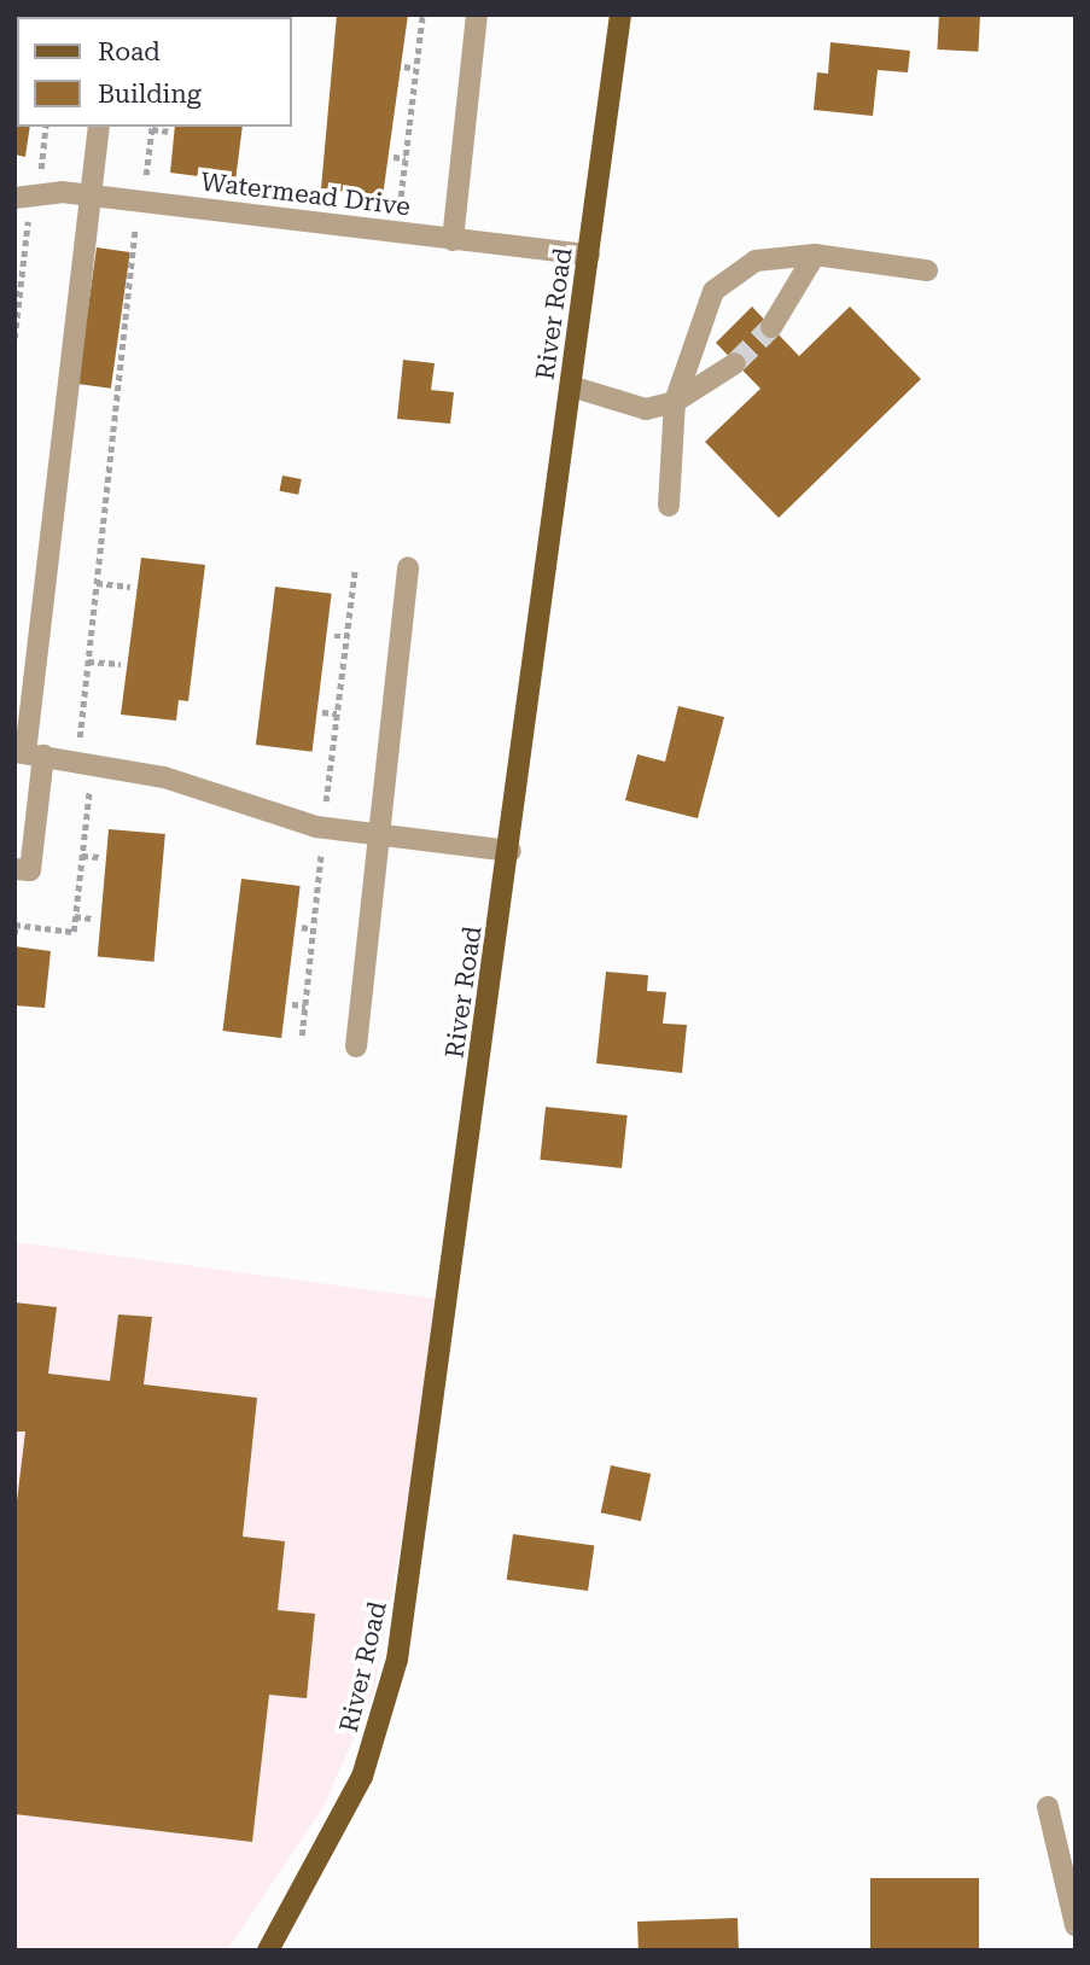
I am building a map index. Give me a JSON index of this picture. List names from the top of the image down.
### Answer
{
  "streets": {
    "main road": ["River Road"],
    "street": ["Watermead Drive"]
  },
  "crossings": [
    ["Watermead Drive", "River Road"]
  ],
  "legend": ["Road", "Building"]
}
